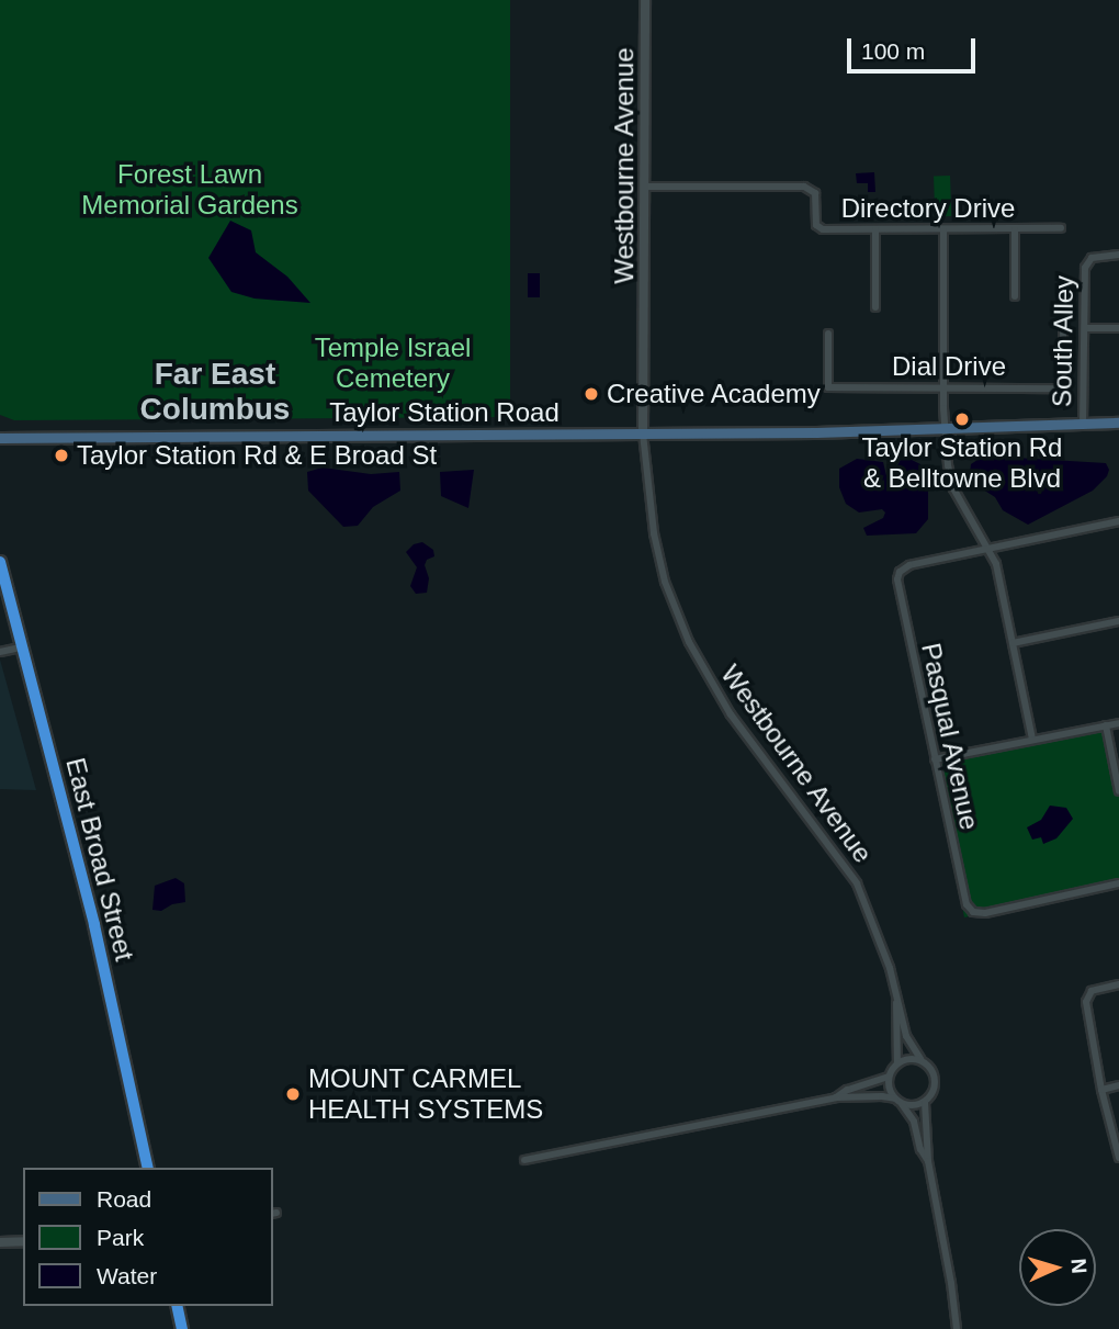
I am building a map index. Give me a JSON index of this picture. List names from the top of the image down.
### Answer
{
  "streets": {
    "highway": ["East Broad Street"],
    "main road": ["Taylor Station Road"],
    "street": [
      "Westbourne Avenue",
      "Directory Drive",
      "South Alley",
      "Dial Drive",
      "Pasqual Avenue"
    ]
  },
  "crossings": [
    ["Westbourne Avenue", "Directory Drive"],
    ["Westbourne Avenue", "Taylor Station Road"],
    ["South Alley", "Taylor Station Road"]
  ],
  "districts": ["Far East Columbus"],
  "parks": ["Forest Lawn Memorial Gardens", "Temple Israel Cemetery"],
  "places": [
    "Creative Academy",
    "Taylor Station Rd & Belltowne Blvd",
    "Taylor Station Rd & E Broad St",
    "MOUNT CARMEL HEALTH SYSTEMS"
  ],
  "legend": ["Road", "Park", "Water"],
  "scale_bar": "100 m",
  "north": "right"
}
